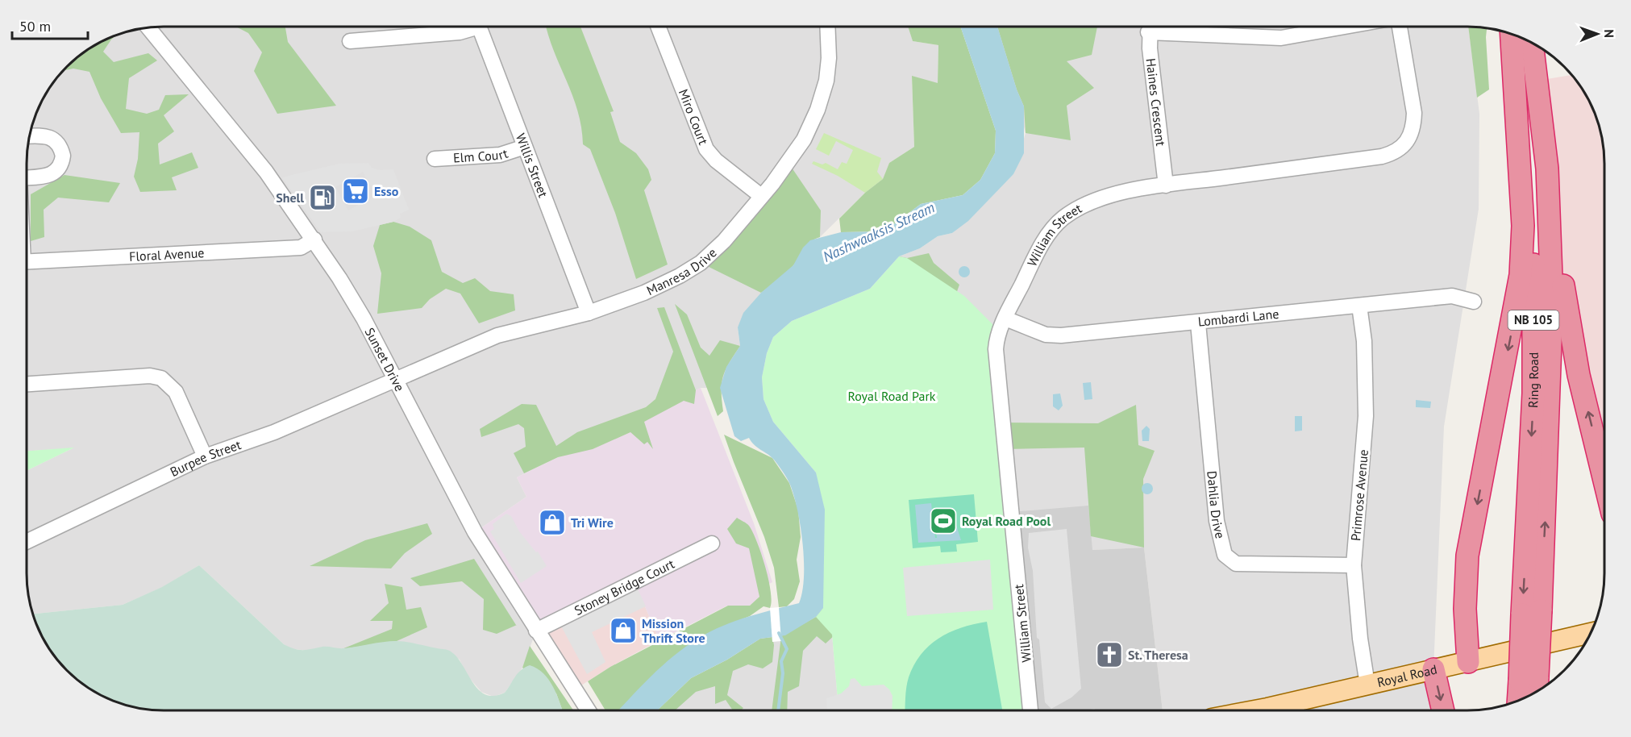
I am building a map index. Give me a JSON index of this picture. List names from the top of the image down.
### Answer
{
  "streets": {
    "highway": ["NB 105", "Ring Road"],
    "main road": ["Royal Road"],
    "street": [
      "Haines Crescent",
      "Miro Court",
      "Elm Court",
      "Willis Street",
      "William Street",
      "Floral Avenue",
      "Manresa Drive",
      "Lombardi Lane",
      "Sunset Drive",
      "Burpee Street",
      "Primrose Avenue",
      "Dahlia Drive",
      "Stoney Bridge Court"
    ]
  },
  "crossings": [
    ["Haines Crescent", "William Street"],
    ["Miro Court", "Manresa Drive"],
    ["Elm Court", "Willis Street"],
    ["Willis Street", "Manresa Drive"],
    ["William Street", "Lombardi Lane"],
    ["Floral Avenue", "Sunset Drive"],
    ["Manresa Drive", "Sunset Drive"],
    ["Manresa Drive", "Burpee Street"],
    ["Lombardi Lane", "Primrose Avenue"],
    ["Lombardi Lane", "Dahlia Drive"],
    ["Sunset Drive", "Burpee Street"],
    ["Sunset Drive", "Stoney Bridge Court"],
    ["Primrose Avenue", "Dahlia Drive"],
    ["Primrose Avenue", "Royal Road"]
  ],
  "water": ["Nashwaaksis Stream"],
  "parks": ["Royal Road Park"],
  "places": {
    "supermarket": ["Esso"],
    "fuel station": ["Shell"],
    "sports": ["Royal Road Pool"],
    "shop": ["Tri Wire", "Mission Thrift Store"],
    "church": ["St. Theresa"]
  },
  "scale_bar": "50 m",
  "north": "right"
}
